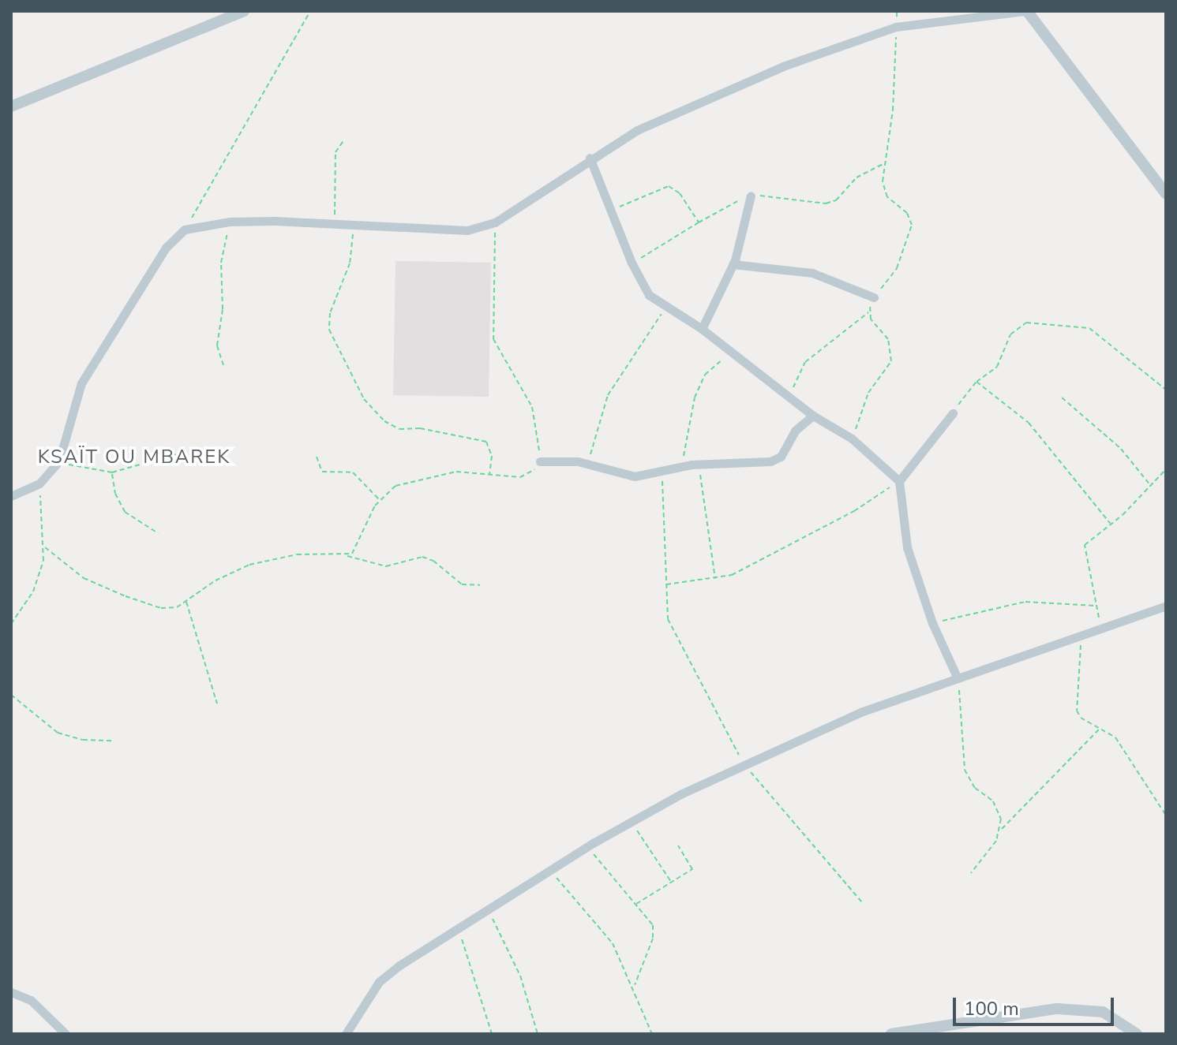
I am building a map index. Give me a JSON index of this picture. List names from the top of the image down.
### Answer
{
  "districts": ["KSAÏT OU MBAREK"],
  "scale_bar": "100 m"
}
